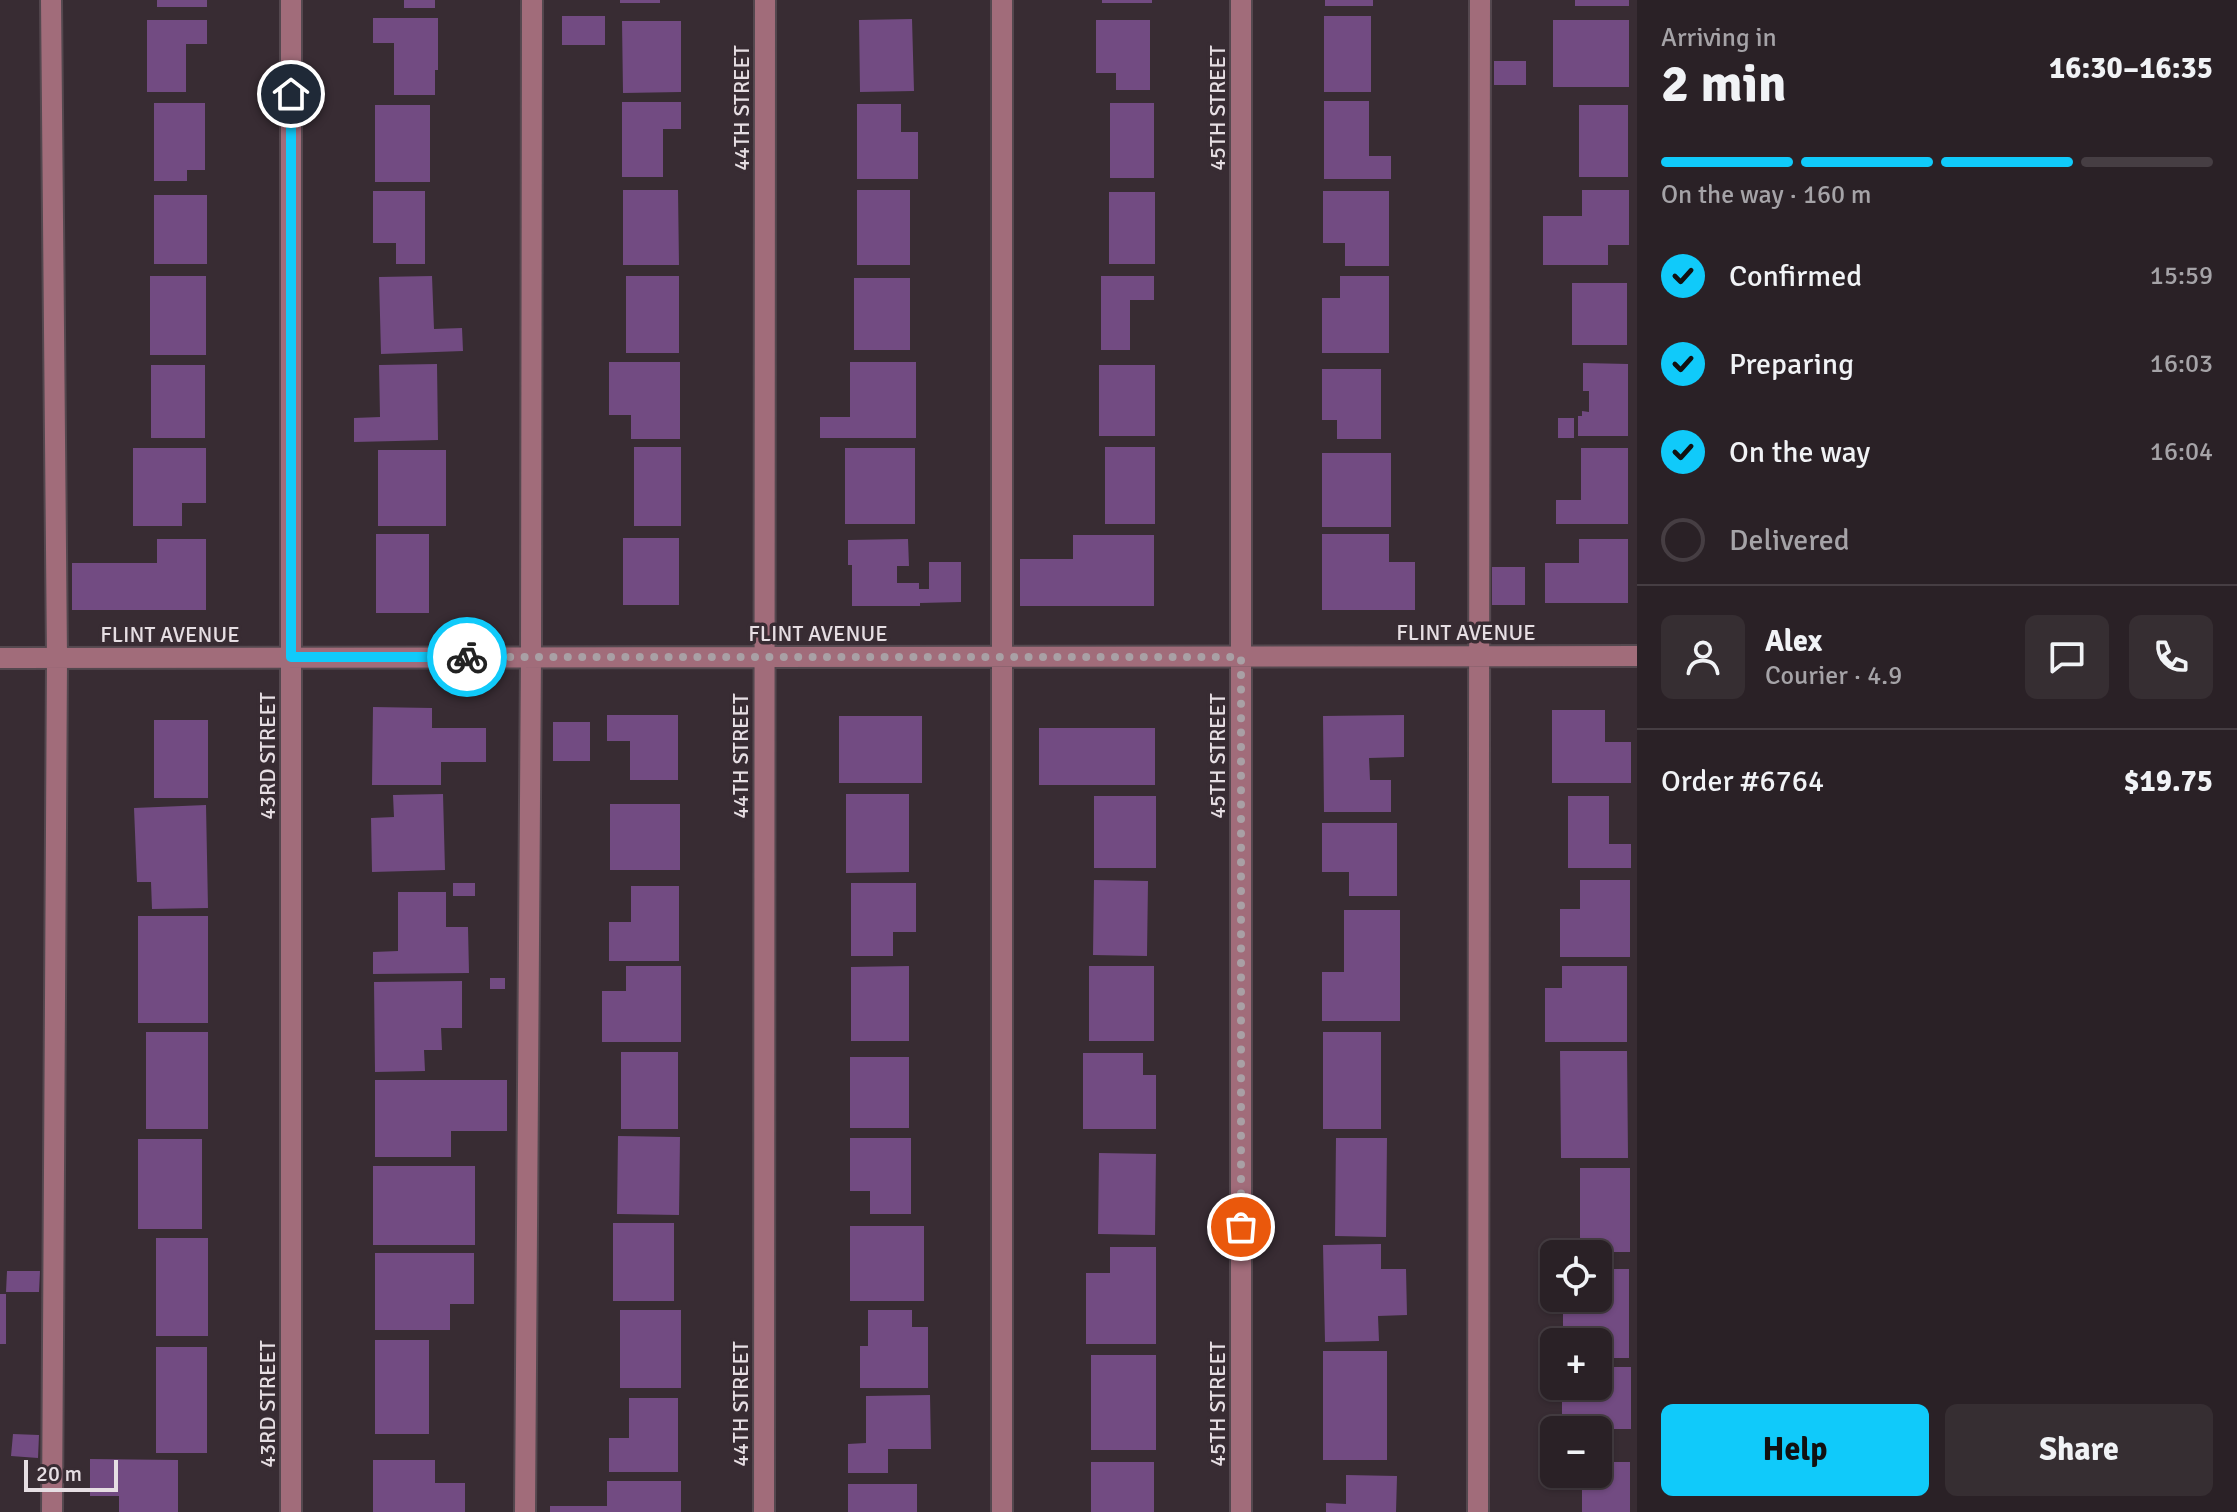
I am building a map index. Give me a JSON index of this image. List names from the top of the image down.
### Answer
{
  "streets": {
    "street": [
      "44TH STREET",
      "45TH STREET",
      "FLINT AVENUE",
      "43RD STREET"
    ]
  },
  "crossings": [
    ["44TH STREET", "FLINT AVENUE"],
    ["45TH STREET", "FLINT AVENUE"],
    ["FLINT AVENUE", "43RD STREET"]
  ],
  "scale_bar": "20 m",
  "page": {
    "heading": ["2 min", "Arriving in", "16:30–16:35"],
    "panel": [
      "Alex",
      "Courier · 4.9",
      "Order #6764",
      "$19.75"
    ],
    "bar": "On the way · 160 m",
    "list": [
      ["Confirmed", "15:59"],
      ["Preparing", "16:03"],
      ["On the way", "16:04"],
      "Delivered"
    ],
    "map_buttons": ["+", "−"],
    "buttons": ["Help", "Share"],
    "scale": "20 m"
  }
}
